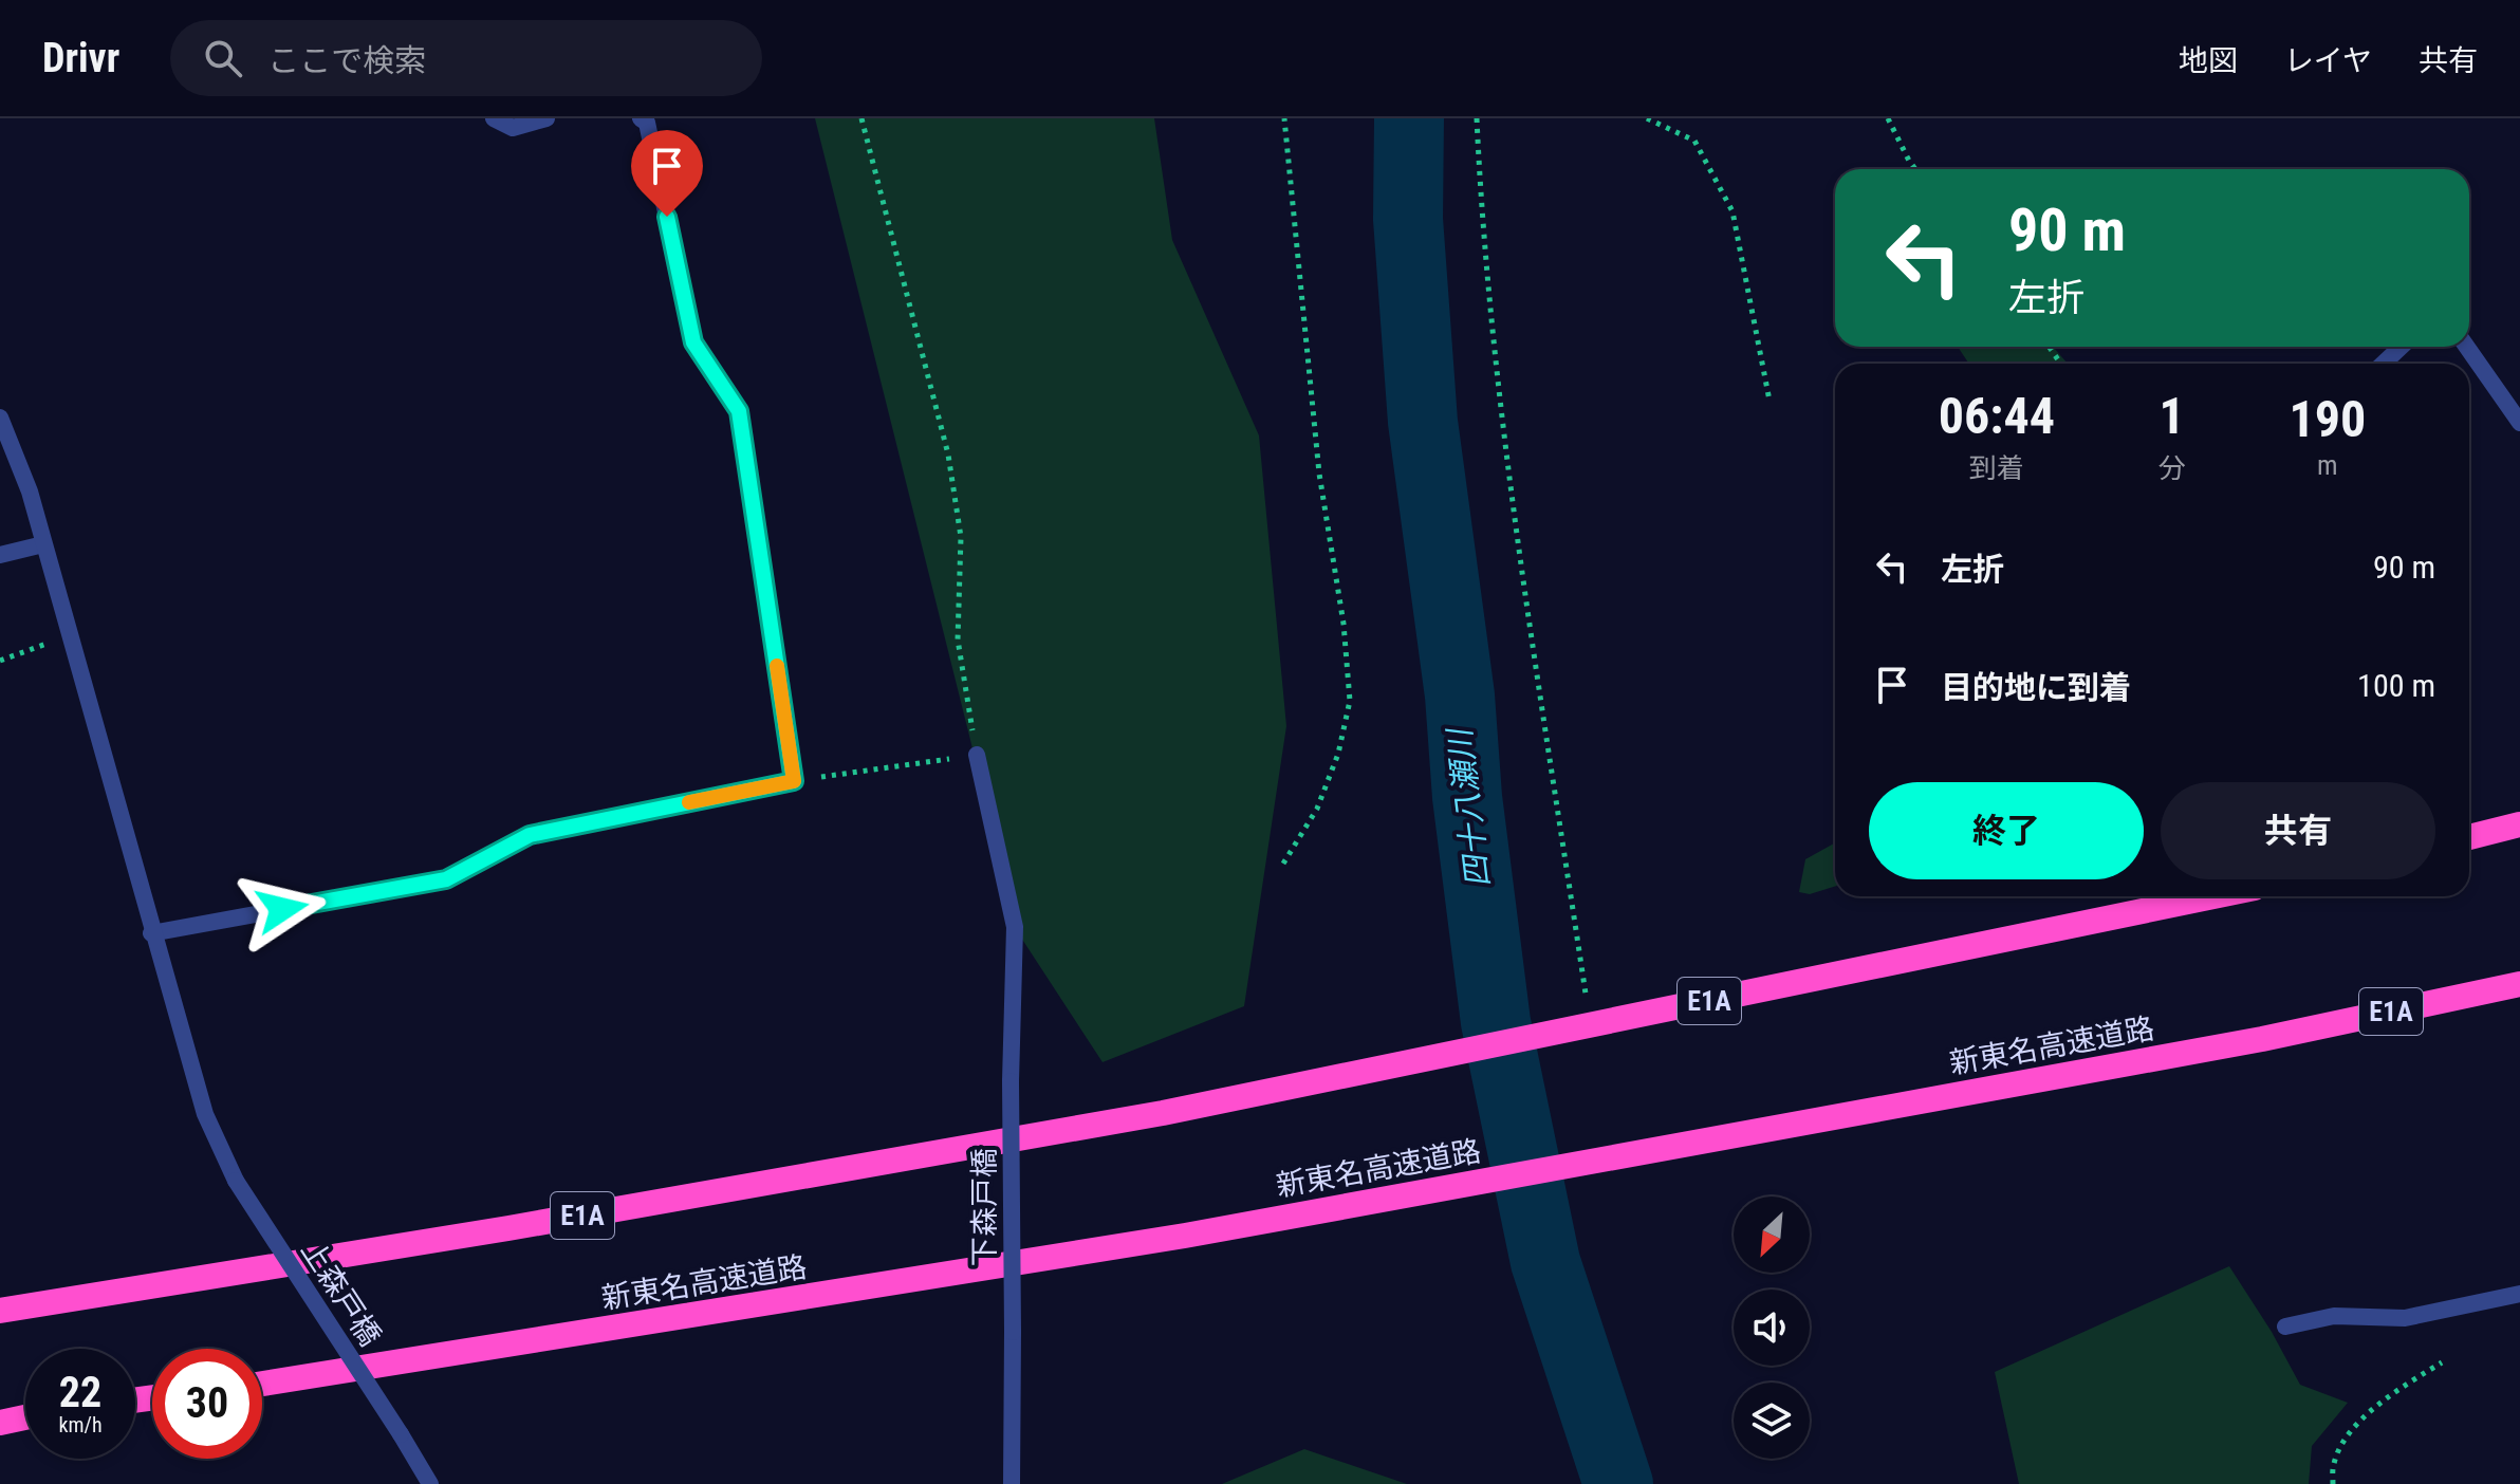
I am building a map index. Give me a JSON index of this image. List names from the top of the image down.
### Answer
{
  "streets": {
    "highway": ["E1A", "新東名高速道路"],
    "street": ["下森戸橋", "上森戸橋"]
  },
  "water": ["四十八瀬川"],
  "north": "bottom left",
  "page": {
    "header": "Drivr",
    "search": "ここで検索",
    "nav": ["地図", "レイヤ", "共有"],
    "turn": ["90 m", "左折"],
    "eta": [
      "06:44",
      "到着",
      "1",
      "分",
      "190",
      "m"
    ],
    "list": [
      {
        "name": "左折",
        "value": "90 m"
      },
      {
        "name": "目的地に到着",
        "value": "100 m"
      }
    ],
    "buttons": ["終了", "共有"],
    "speed": "22 km/h",
    "limit": "30"
  }
}
